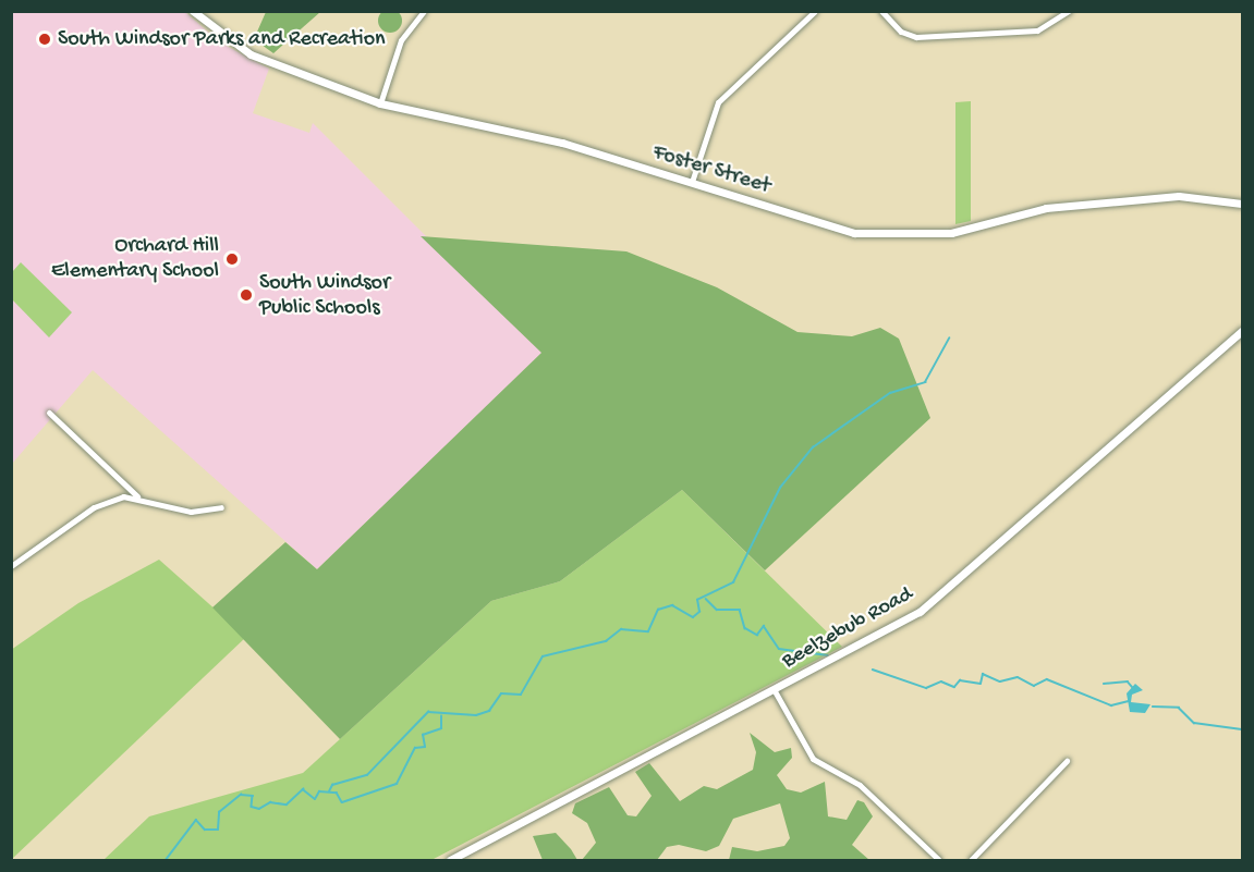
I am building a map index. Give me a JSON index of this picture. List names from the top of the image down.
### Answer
{
  "streets": {
    "street": ["Foster Street", "Beelzebub Road"]
  },
  "places": ["South Windsor Parks and Recreation", "Orchard Hill Elementary School", "South Windsor Public Schools"]
}
